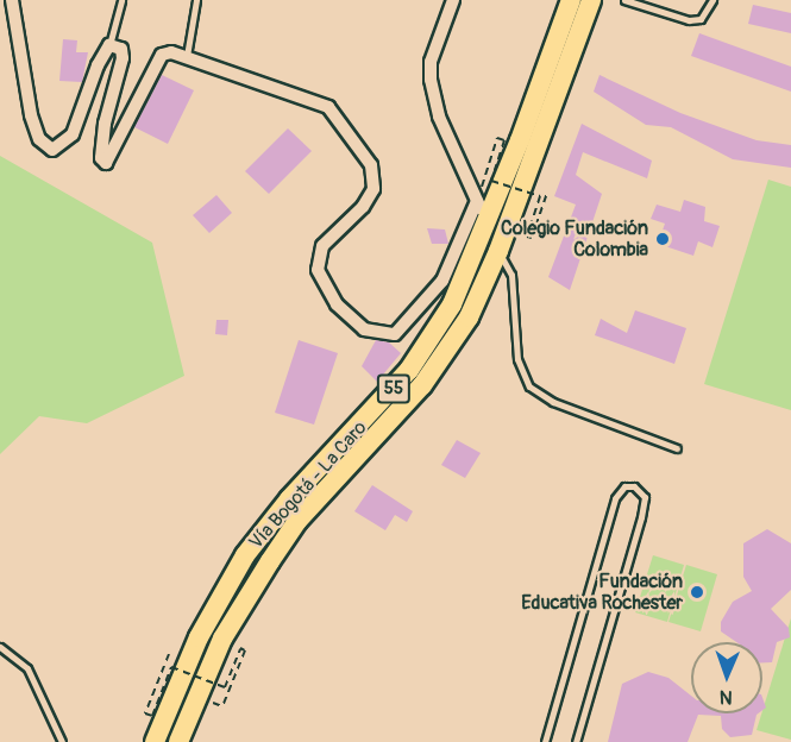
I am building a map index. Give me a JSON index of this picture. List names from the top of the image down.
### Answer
{
  "streets": {
    "main road": ["55", "Vía Bogotá - La Caro"]
  },
  "places": ["Colegio Fundación Colombia", "Fundación Educativa Rochester"],
  "north": "bottom"
}
